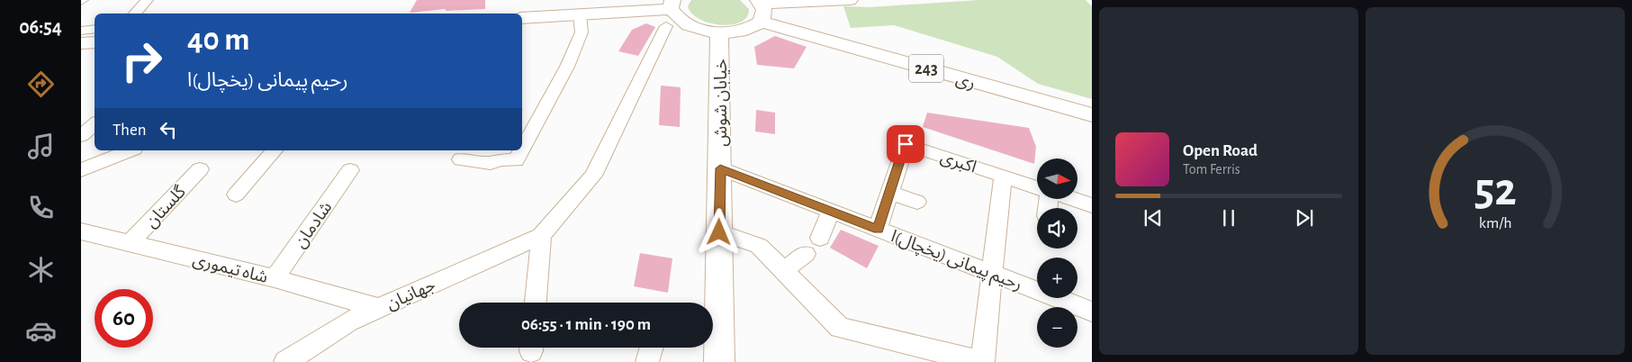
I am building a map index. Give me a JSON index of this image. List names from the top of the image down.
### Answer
{
  "streets": {
    "main road": ["243", "ری", "خیابان شوش"],
    "street": [
      "اکبری",
      "گلستان",
      "شادمان",
      "رحیم پیمانی (یخچال)ا",
      "شاه تیموری",
      "جهانیان"
    ]
  },
  "crossings": [
    ["خیابان شوش", "رحیم پیمانی (یخچال)ا"],
    ["اکبری", "رحیم پیمانی (یخچال)ا"],
    ["گلستان", "شاه تیموری"],
    ["شادمان", "شاه تیموری"],
    ["شاه تیموری", "جهانیان"]
  ],
  "north": "right",
  "page": {
    "tabs": "06:54",
    "turn": ["40 m", "رحیم پیمانی (یخچال)ا"],
    "then": "Then",
    "song": ["Open Road", "Tom Ferris"],
    "map_buttons": ["+", "−"],
    "limit": "60",
    "trip": "06:55 · 1 min · 190 m",
    "gauge": ["52", "km/h"]
  }
}
